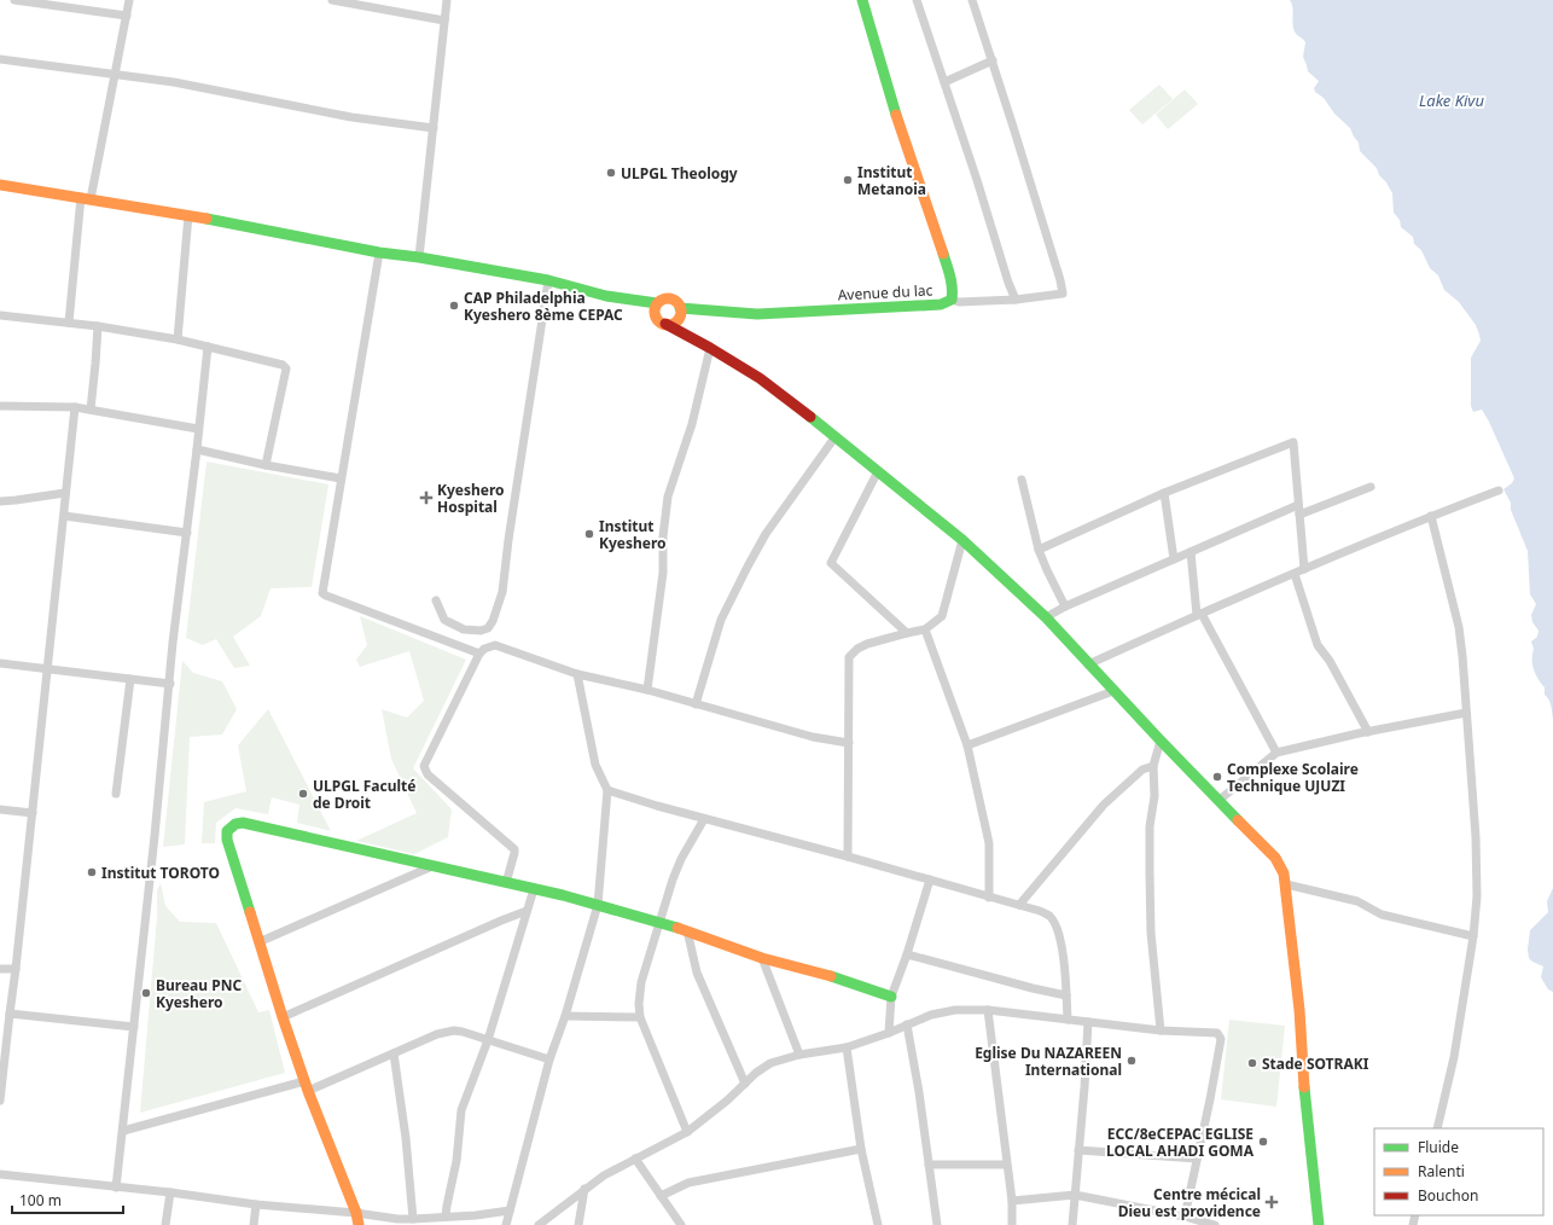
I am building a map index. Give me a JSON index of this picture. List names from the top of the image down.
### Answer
{
  "streets": {
    "street": ["Avenue du lac"]
  },
  "water": ["Lake Kivu"],
  "places": {
    "other": [
      "ULPGL Theology",
      "Institut Metanoia",
      "CAP Philadelphia Kyeshero 8ème CEPAC",
      "Institut Kyeshero",
      "Complexe Scolaire Technique UJUZI",
      "ULPGL Faculté de Droit",
      "Institut TOROTO",
      "Bureau PNC Kyeshero",
      "Eglise Du NAZAREEN International",
      "Stade SOTRAKI",
      "ECC/8eCEPAC EGLISE LOCAL AHADI GOMA"
    ],
    "health": ["Kyeshero Hospital", "Centre mécical Dieu est providence"]
  },
  "legend": ["Fluide", "Ralenti", "Bouchon"],
  "scale_bar": "100 m"
}
